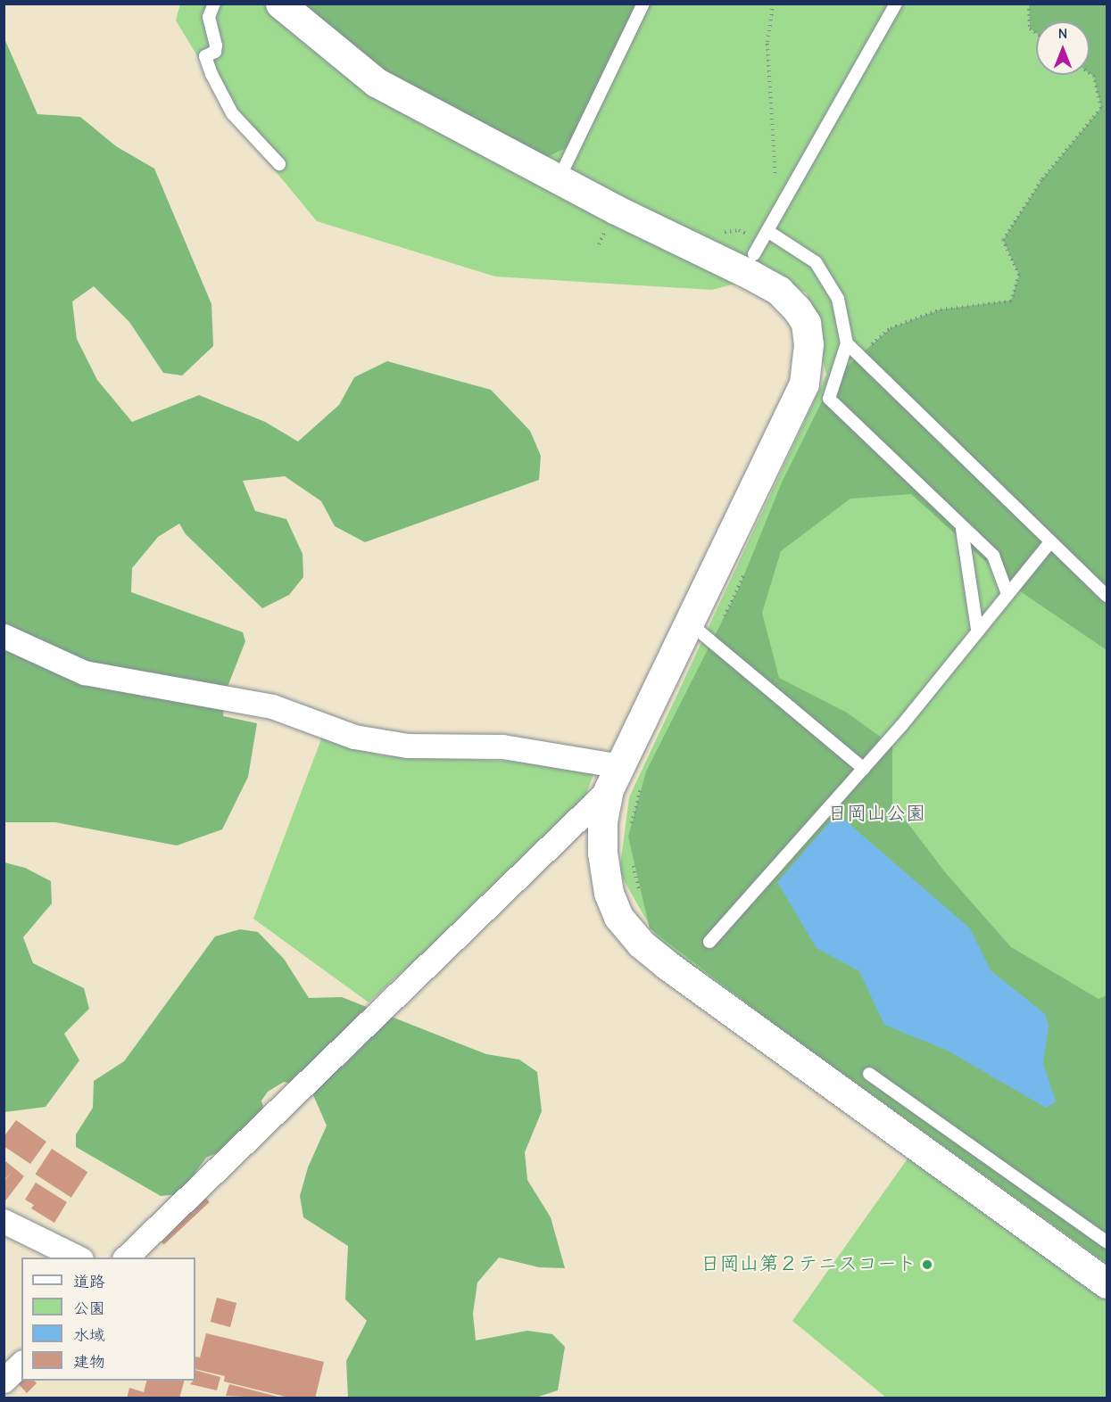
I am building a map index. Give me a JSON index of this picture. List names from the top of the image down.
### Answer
{
  "parks": ["日岡山公園"],
  "places": ["日岡山第２テニスコート"],
  "legend": [
    "道路",
    "公園",
    "水域",
    "建物"
  ],
  "north": "top"
}
